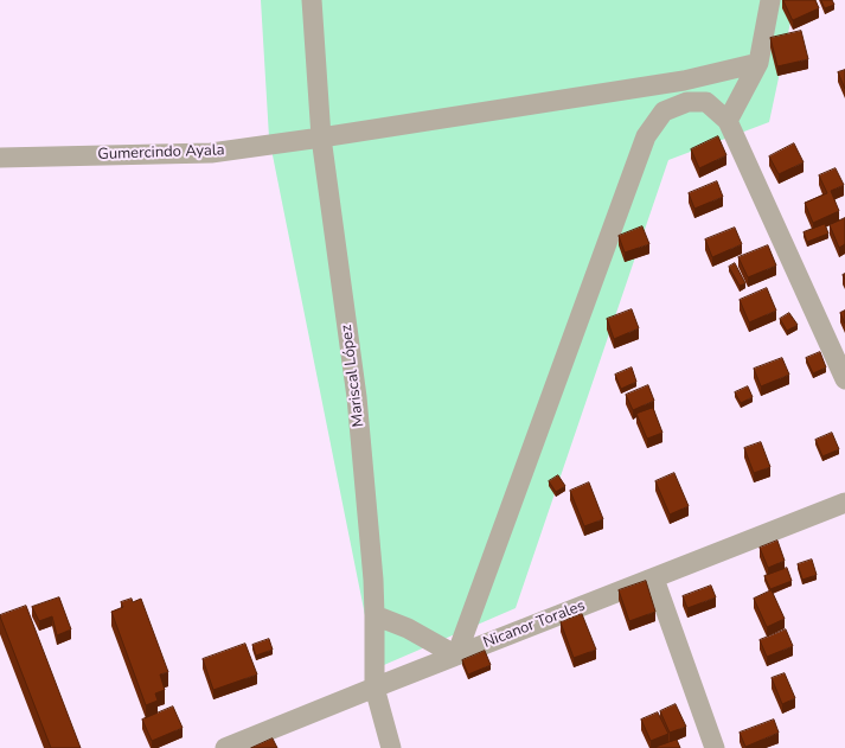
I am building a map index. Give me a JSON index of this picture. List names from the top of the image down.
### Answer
{
  "streets": {
    "street": ["Gumercindo Ayala", "Mariscal López", "Nicanor Torales"]
  },
  "crossings": [
    ["Gumercindo Ayala", "Mariscal López"],
    ["Mariscal López", "Nicanor Torales"]
  ]
}
